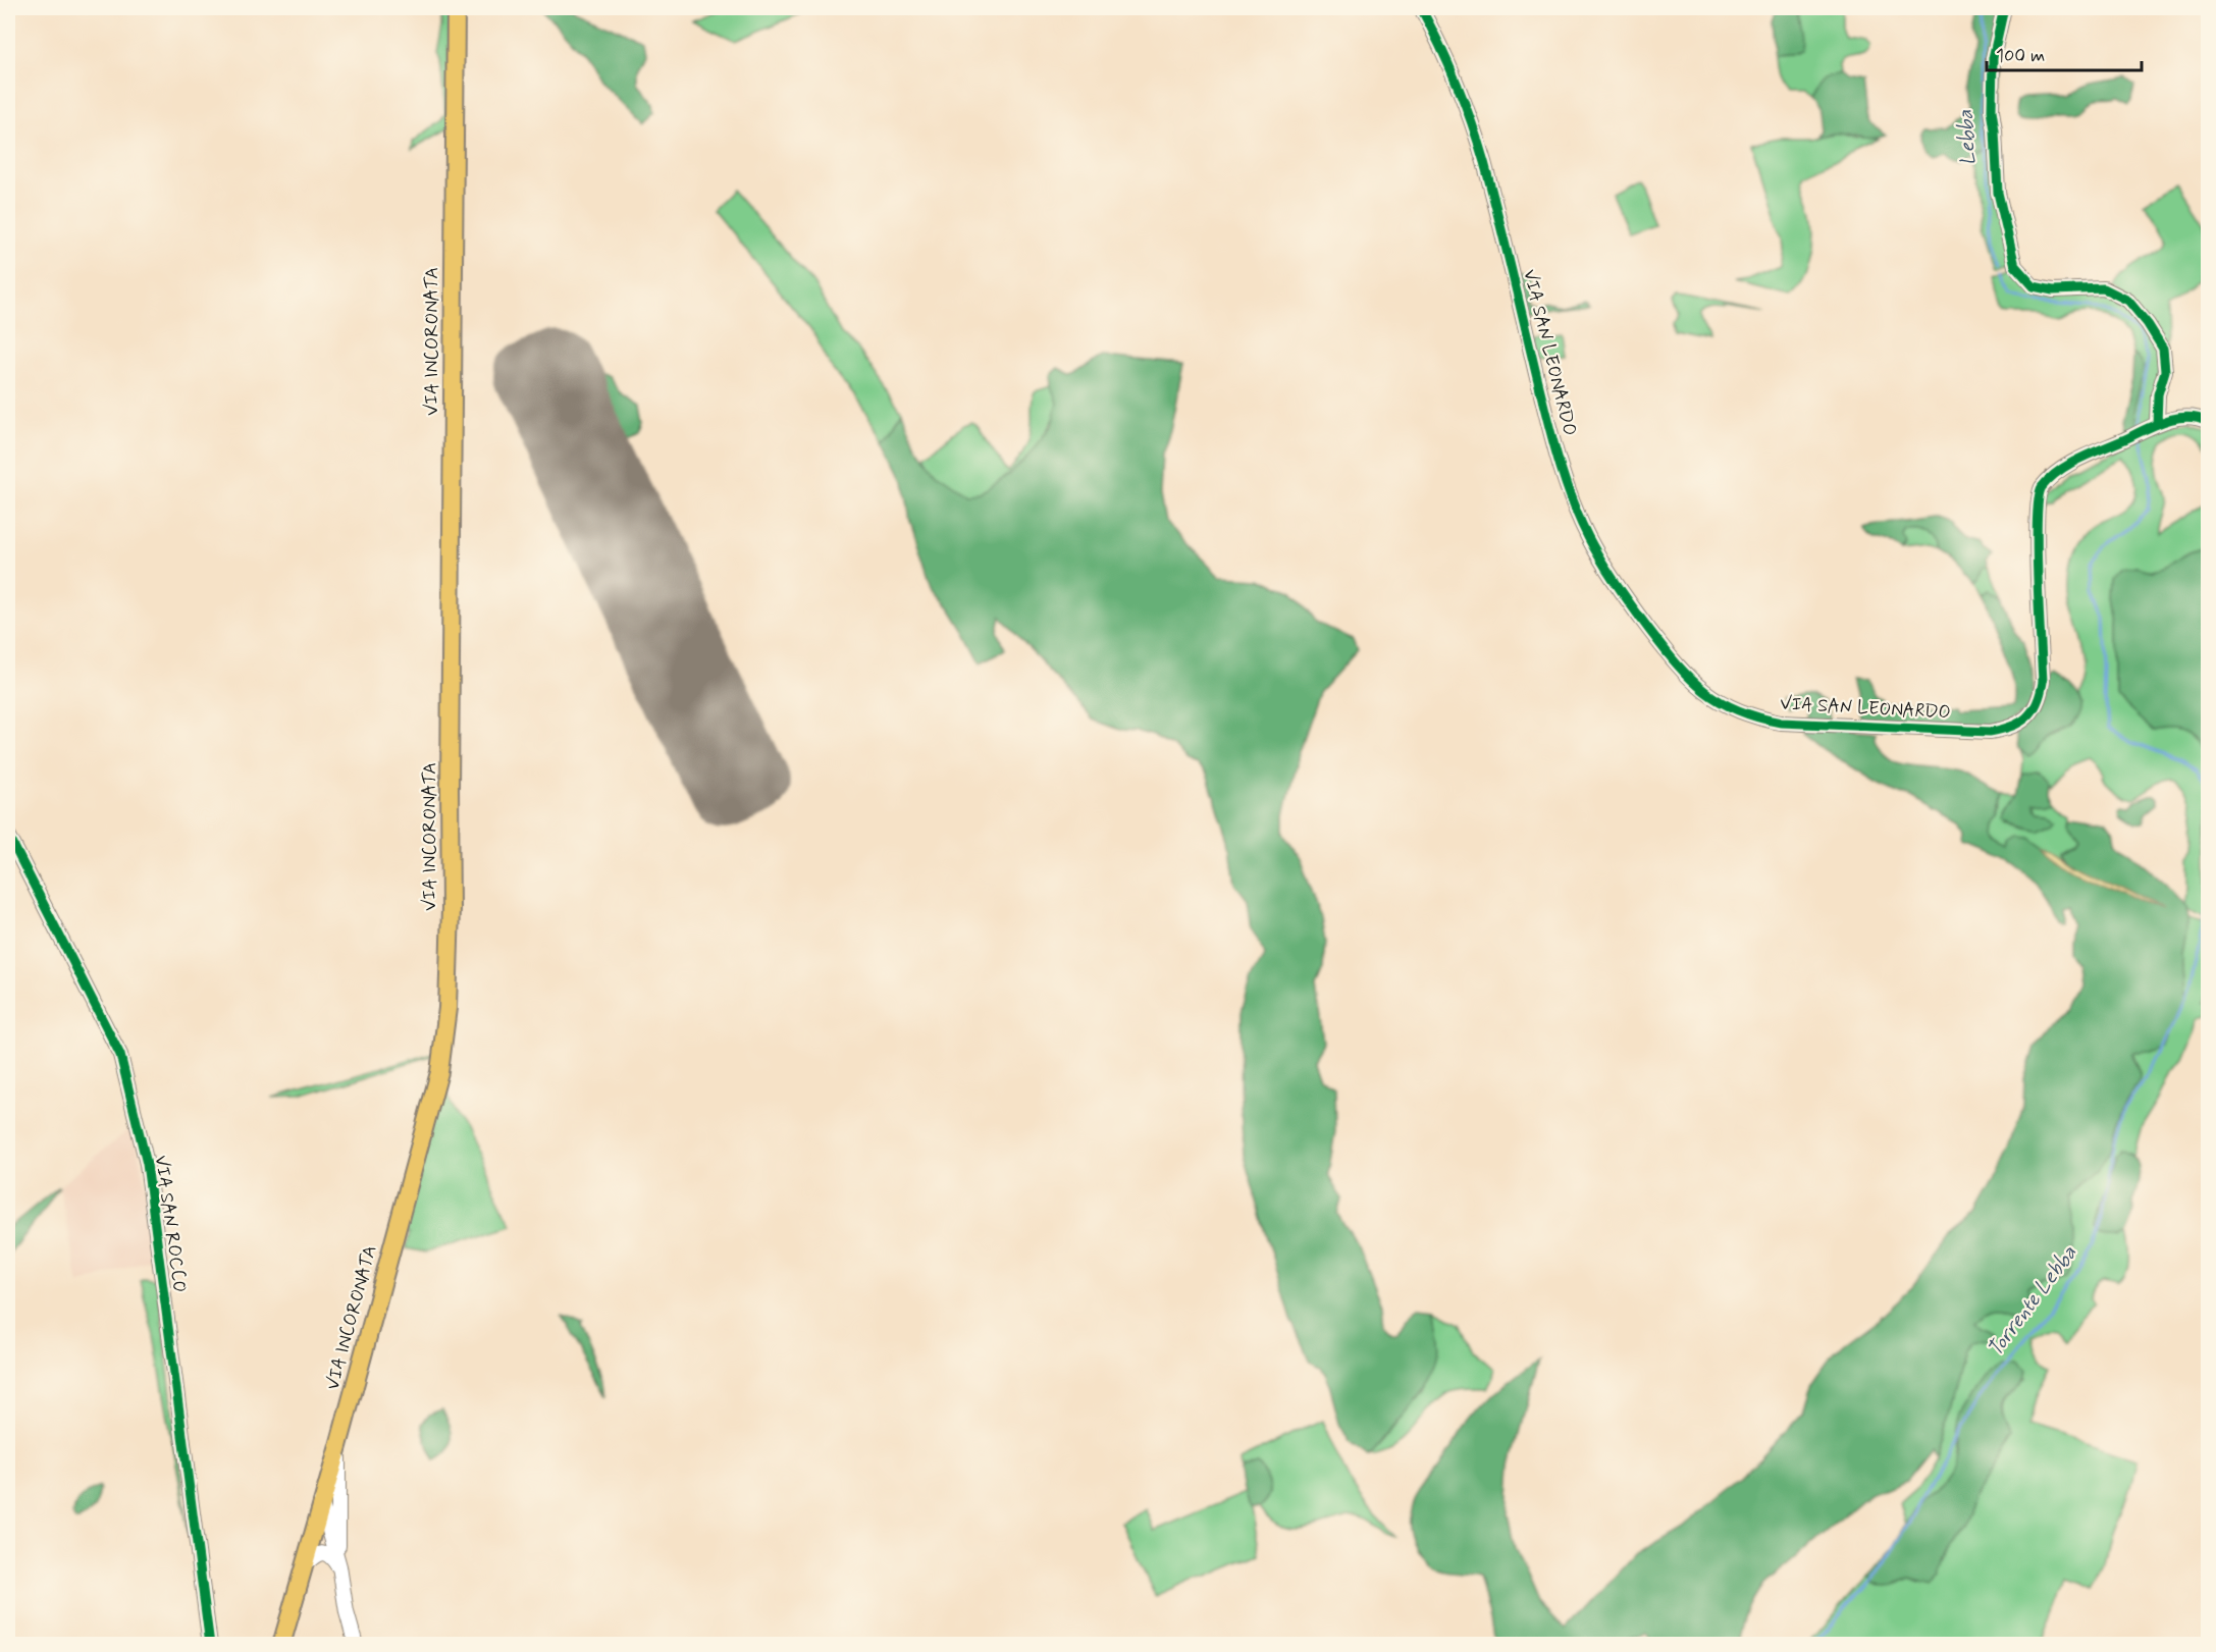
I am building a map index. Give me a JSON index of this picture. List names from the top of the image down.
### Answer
{
  "streets": {
    "main road": ["VIA INCORONATA"],
    "street": ["VIA SAN LEONARDO", "VIA SAN ROCCO"]
  },
  "water": ["Lebba", "Torrente Lebba"],
  "scale_bar": "100 m"
}
